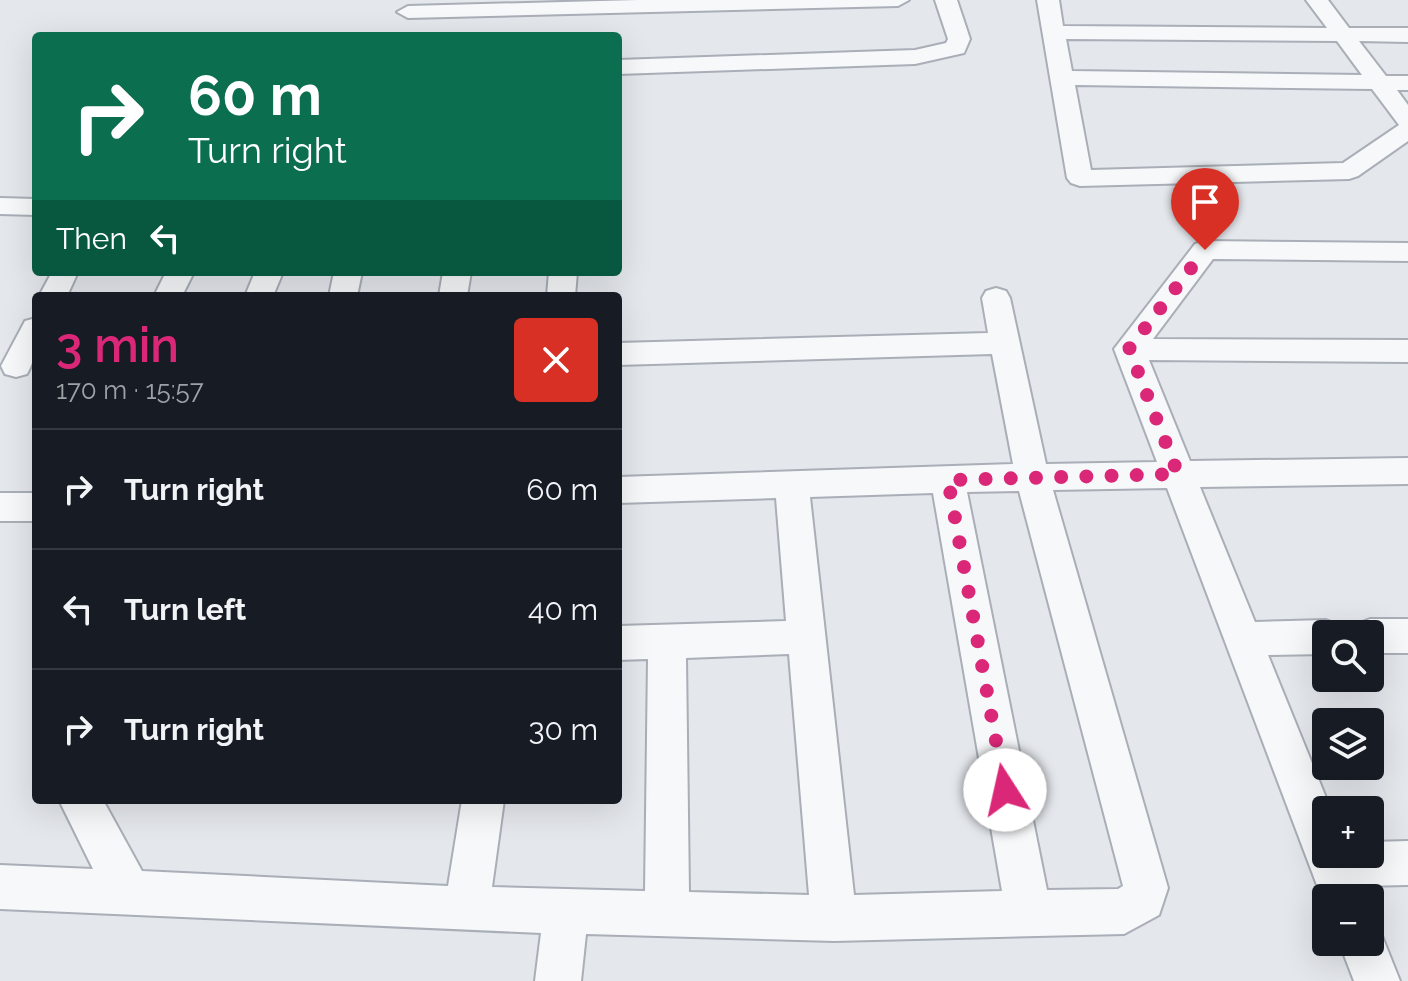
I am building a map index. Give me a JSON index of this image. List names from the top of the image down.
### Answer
{
  "page": {
    "turn": ["60 m", "Turn right"],
    "then": "Then",
    "heading": ["3 min", "170 m · 15:57"],
    "list": [
      {
        "name": "Turn right",
        "value": "60 m"
      },
      {
        "name": "Turn left",
        "value": "40 m"
      },
      {
        "name": "Turn right",
        "value": "30 m"
      }
    ],
    "map_buttons": ["+", "−"]
  }
}
